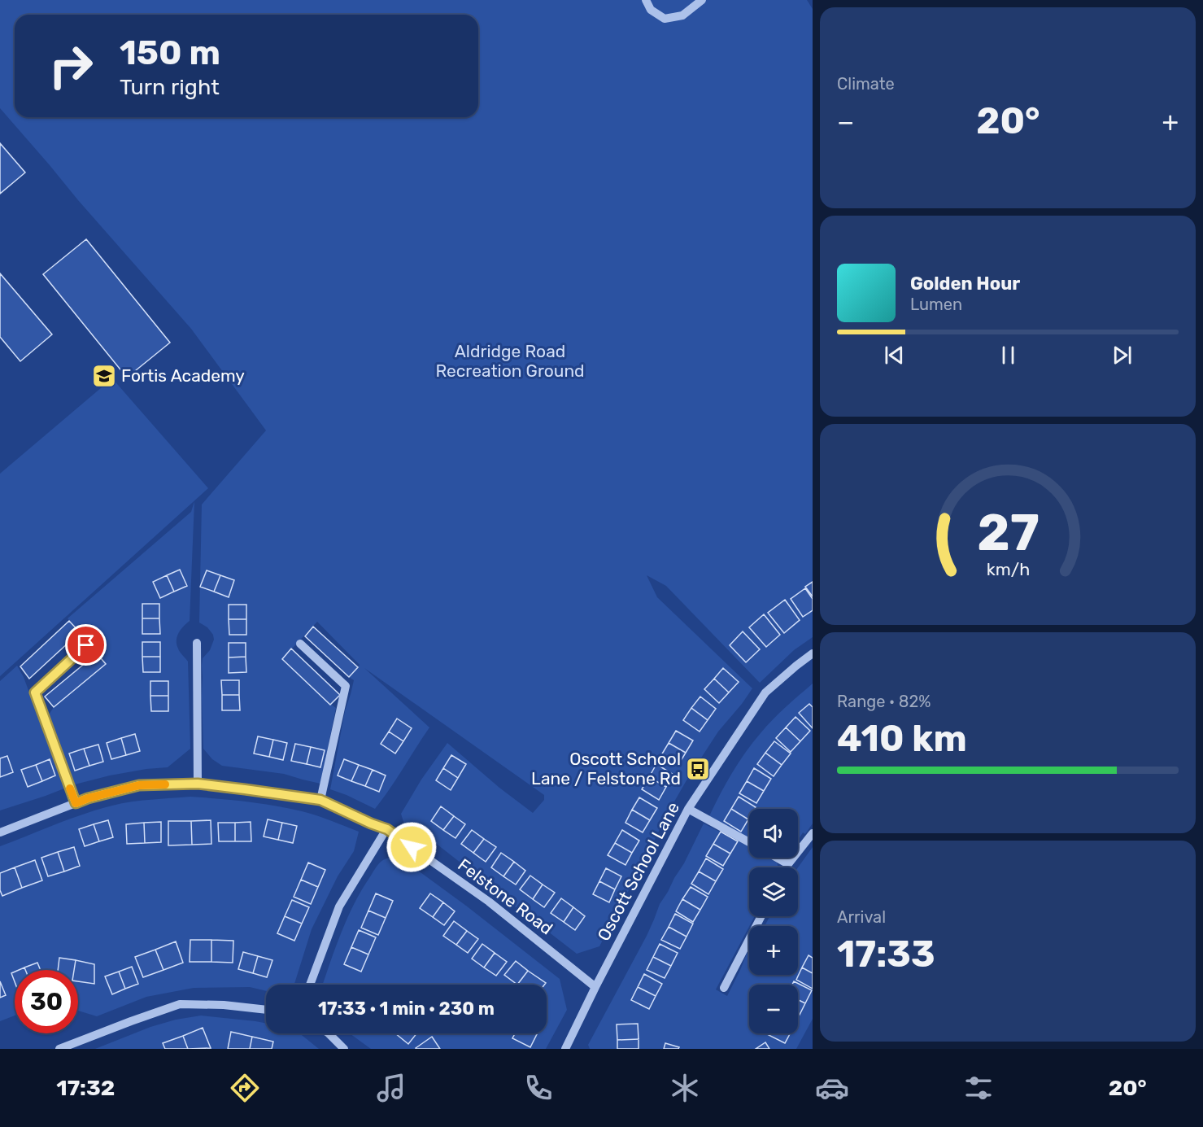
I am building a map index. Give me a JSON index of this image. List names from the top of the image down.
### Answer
{
  "streets": {
    "street": ["Oscott School Lane", "Felstone Road"]
  },
  "crossings": [
    ["Oscott School Lane", "Felstone Road"]
  ],
  "parks": ["Aldridge Road Recreation Ground"],
  "places": {
    "school or university": ["Fortis Academy"],
    "bus stop": ["Oscott School Lane / Felstone Rd"]
  },
  "page": {
    "tile": [
      "Climate",
      ["Range · 82%", "410 km"],
      ["Arrival", "17:33"]
    ],
    "turn": ["150 m", "Turn right"],
    "heat": ["−", "20°", "+"],
    "song": ["Golden Hour", "Lumen"],
    "map_buttons": ["+", "−"],
    "limit": "30",
    "trip": "17:33 · 1 min · 230 m",
    "tabs": ["17:32", "20°"],
    "gauge": ["27", "km/h"]
  }
}
